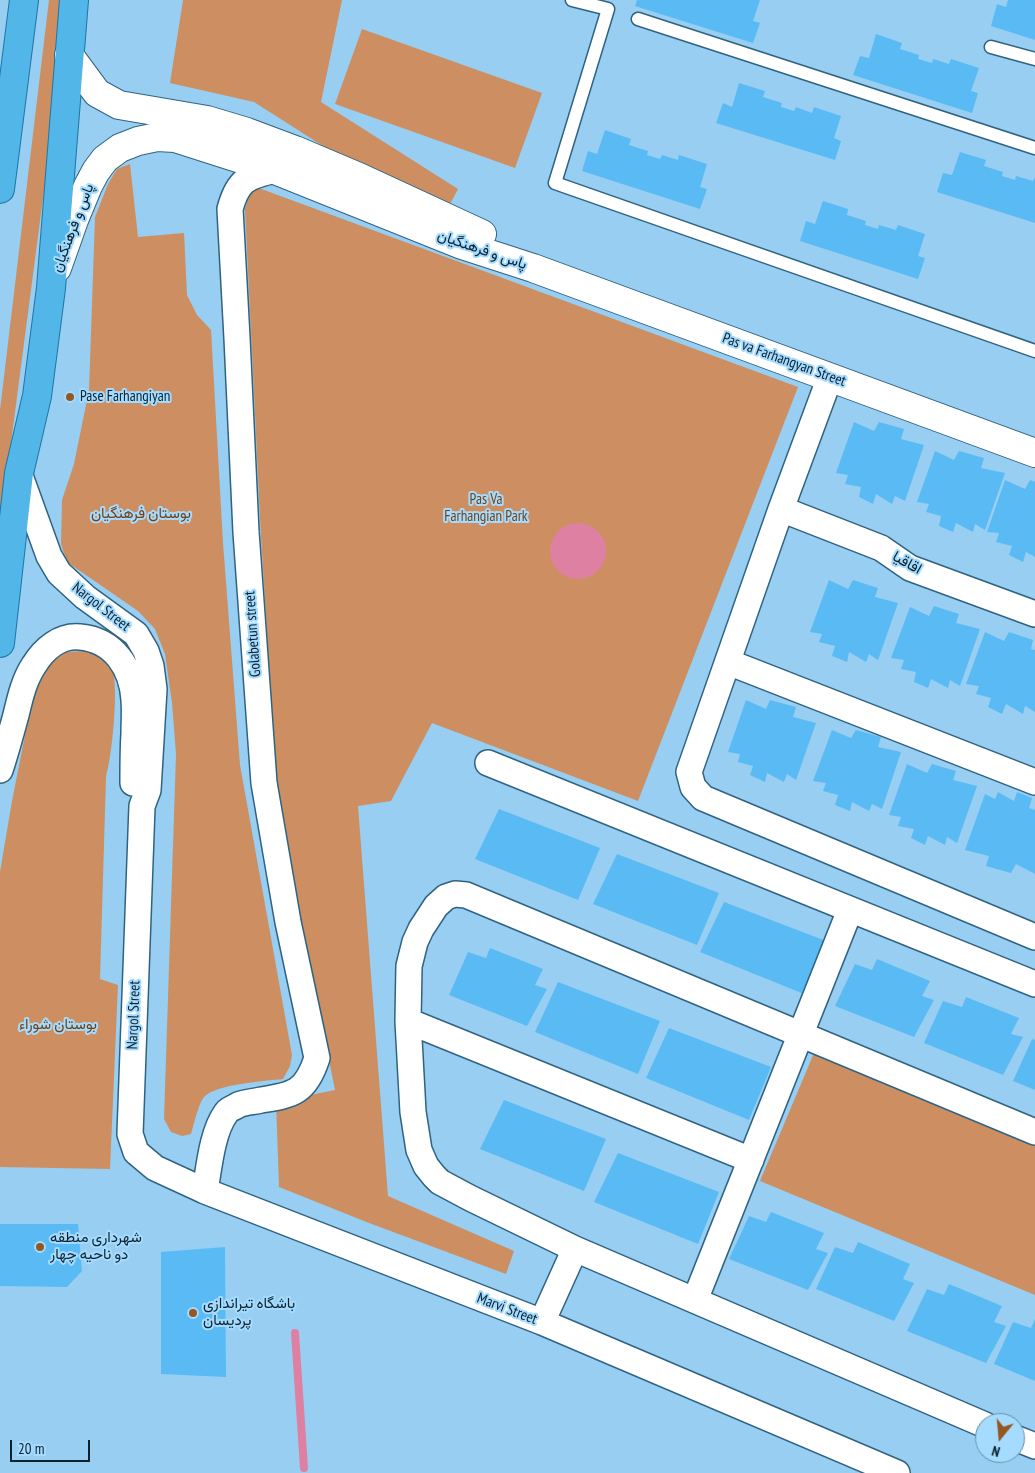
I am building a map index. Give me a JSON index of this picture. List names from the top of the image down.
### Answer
{
  "streets": {
    "street": [
      "پاس و فرهنگیان",
      "Pas va Farhangyan Street",
      "اقاقیا",
      "Nargol Street",
      "Golabetun street",
      "Marvi Street"
    ]
  },
  "crossings": [
    ["پاس و فرهنگیان", "Pas va Farhangyan Street"],
    ["پاس و فرهنگیان", "Golabetun street"],
    ["Nargol Street", "Marvi Street"],
    ["Golabetun street", "Marvi Street"]
  ],
  "parks": ["Pas Va Farhangian Park", "بوستان فرهنگیان", "بوستان شوراء"],
  "places": ["Pase Farhangiyan", "شهرداری منطقه دو ناحیه چهار", "باشگاه تیراندازی پردیسان"],
  "scale_bar": "20 m",
  "north": "bottom"
}
